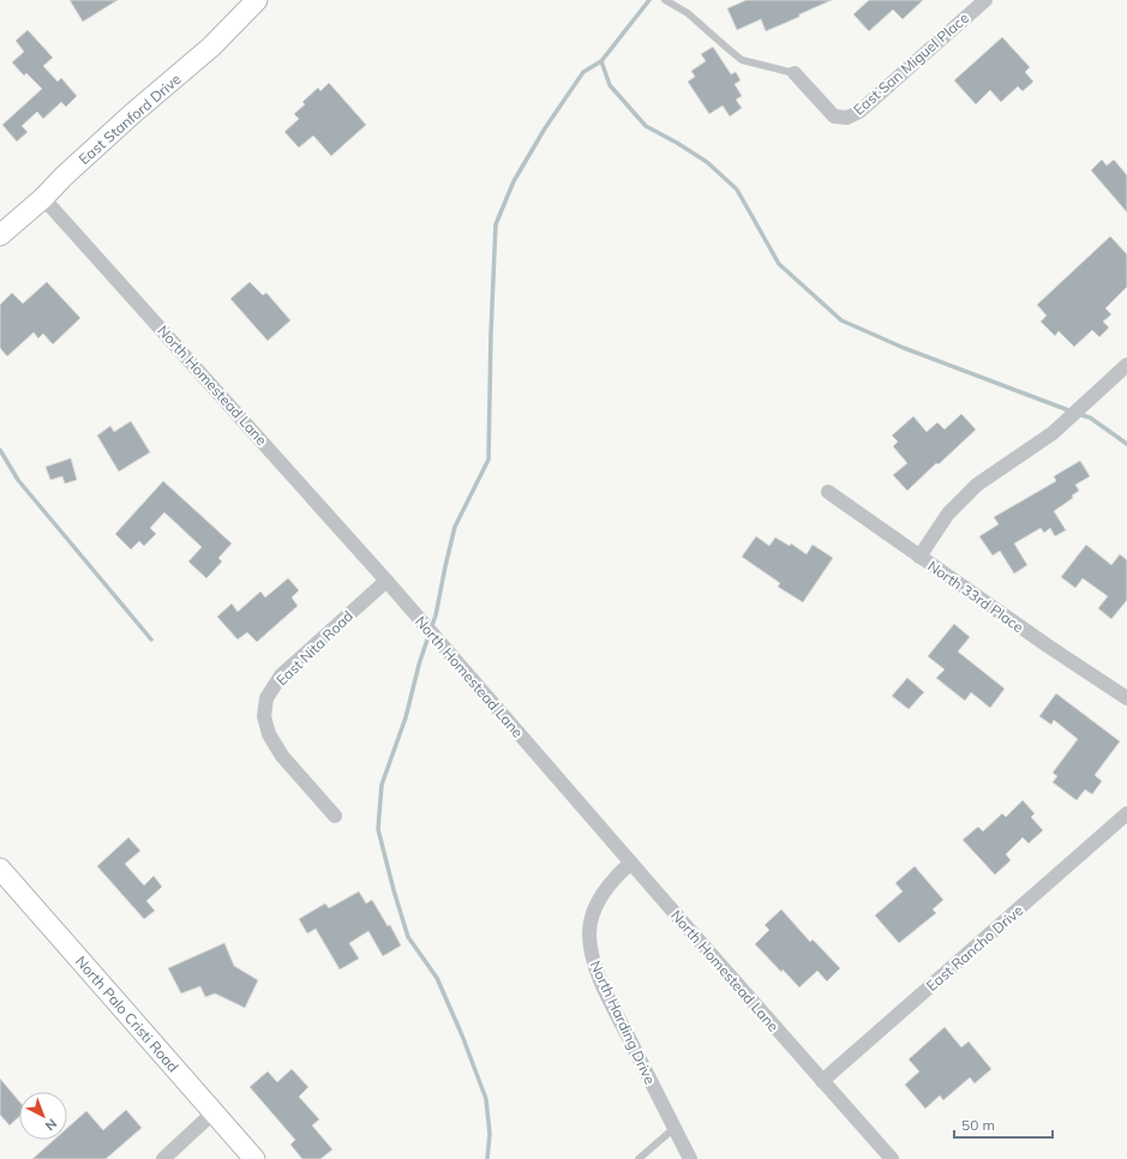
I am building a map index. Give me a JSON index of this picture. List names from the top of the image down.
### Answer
{
  "streets": {
    "street": [
      "East San Miguel Place",
      "East Stanford Drive",
      "North Homestead Lane",
      "North 33rd Place",
      "East Nita Road",
      "East Rancho Drive",
      "North Palo Cristi Road",
      "North Harding Drive"
    ]
  },
  "crossings": [
    ["East Stanford Drive", "North Homestead Lane"],
    ["North Homestead Lane", "East Nita Road"],
    ["North Homestead Lane", "East Rancho Drive"],
    ["North Homestead Lane", "North Harding Drive"]
  ],
  "scale_bar": "50 m",
  "north": "bottom right"
}
